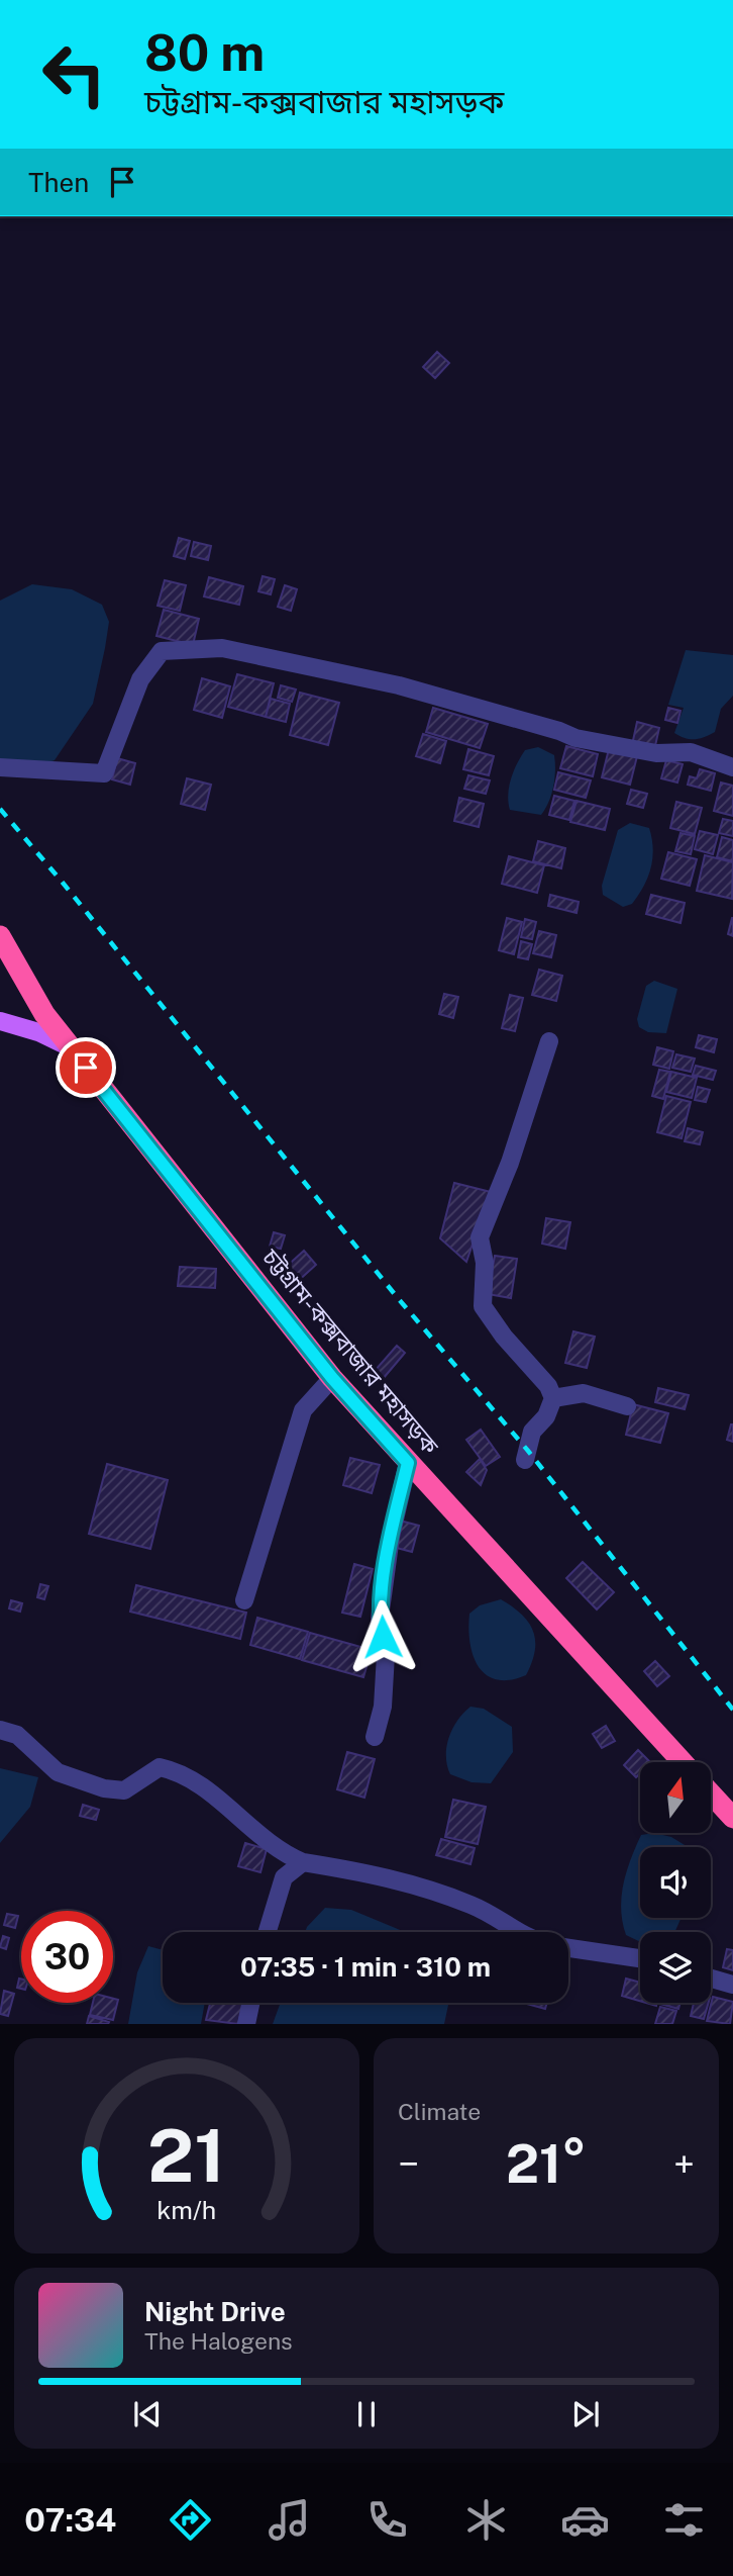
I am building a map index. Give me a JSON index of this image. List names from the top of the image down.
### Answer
{
  "streets": {
    "highway": ["চট্টগ্রাম-কক্সবাজার মহাসড়ক"]
  },
  "north": "top",
  "page": {
    "turn": ["80 m", "চট্টগ্রাম-কক্সবাজার মহাসড়ক"],
    "then": "Then",
    "limit": "30",
    "trip": "07:35 · 1 min · 310 m",
    "tile": "Climate",
    "heat": ["−", "21°", "+"],
    "song": ["Night Drive", "The Halogens"],
    "tabs": "07:34",
    "gauge": ["21", "km/h"]
  }
}
